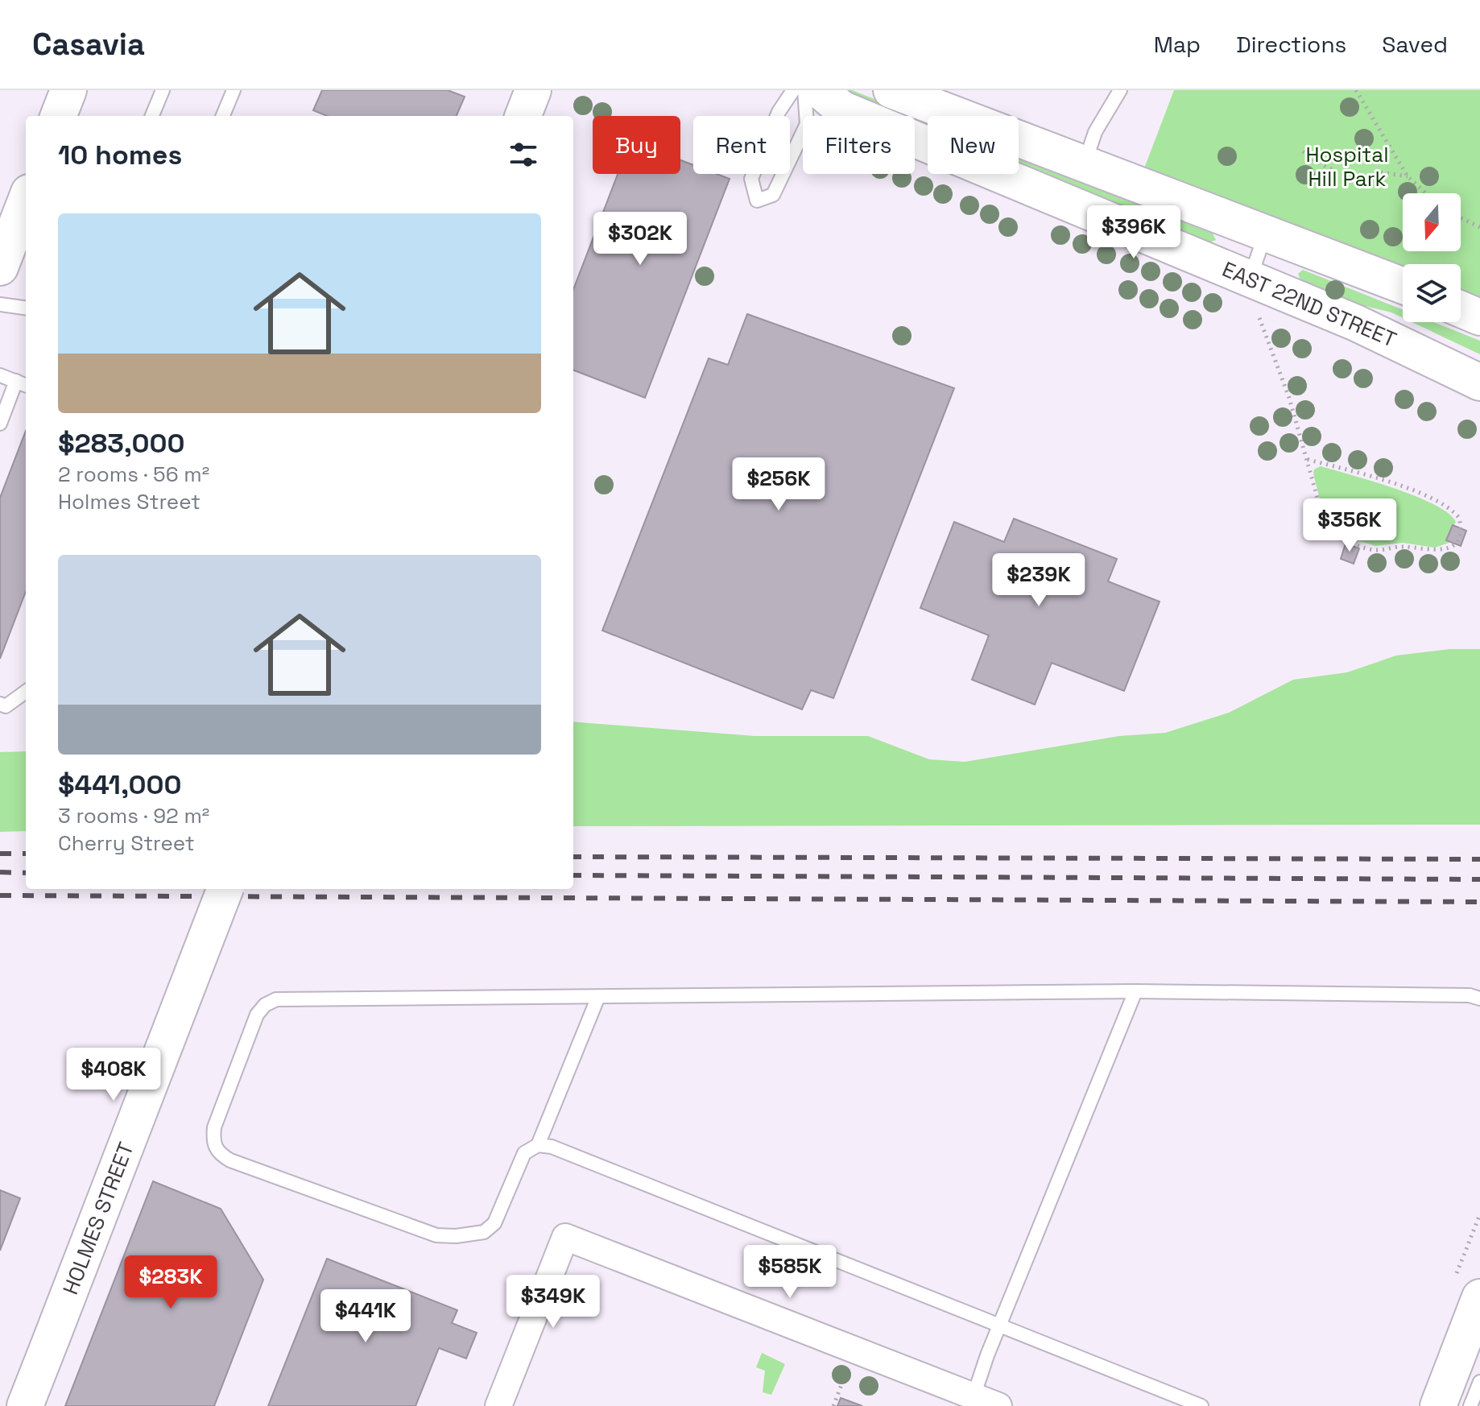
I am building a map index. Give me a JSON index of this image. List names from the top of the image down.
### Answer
{
  "streets": {
    "main road": ["EAST 22ND STREET", "HOLMES STREET"]
  },
  "parks": ["Hospital Hill Park"],
  "north": "bottom",
  "page": {
    "header": "Casavia",
    "nav": ["Map", "Directions", "Saved"],
    "chip": [
      "Buy",
      "Rent",
      "Filters",
      "New"
    ],
    "heading": "10 homes",
    "list": [
      {
        "name": "$283,000",
        "note": "2 rooms · 56 m² · Holmes Street"
      },
      {
        "name": "$441,000",
        "note": "3 rooms · 92 m² · Cherry Street"
      }
    ],
    "price": [
      "$396K",
      "$302K",
      "$256K",
      "$356K",
      "$239K",
      "$408K",
      "$585K",
      "$283K",
      "$349K",
      "$441K"
    ]
  }
}
